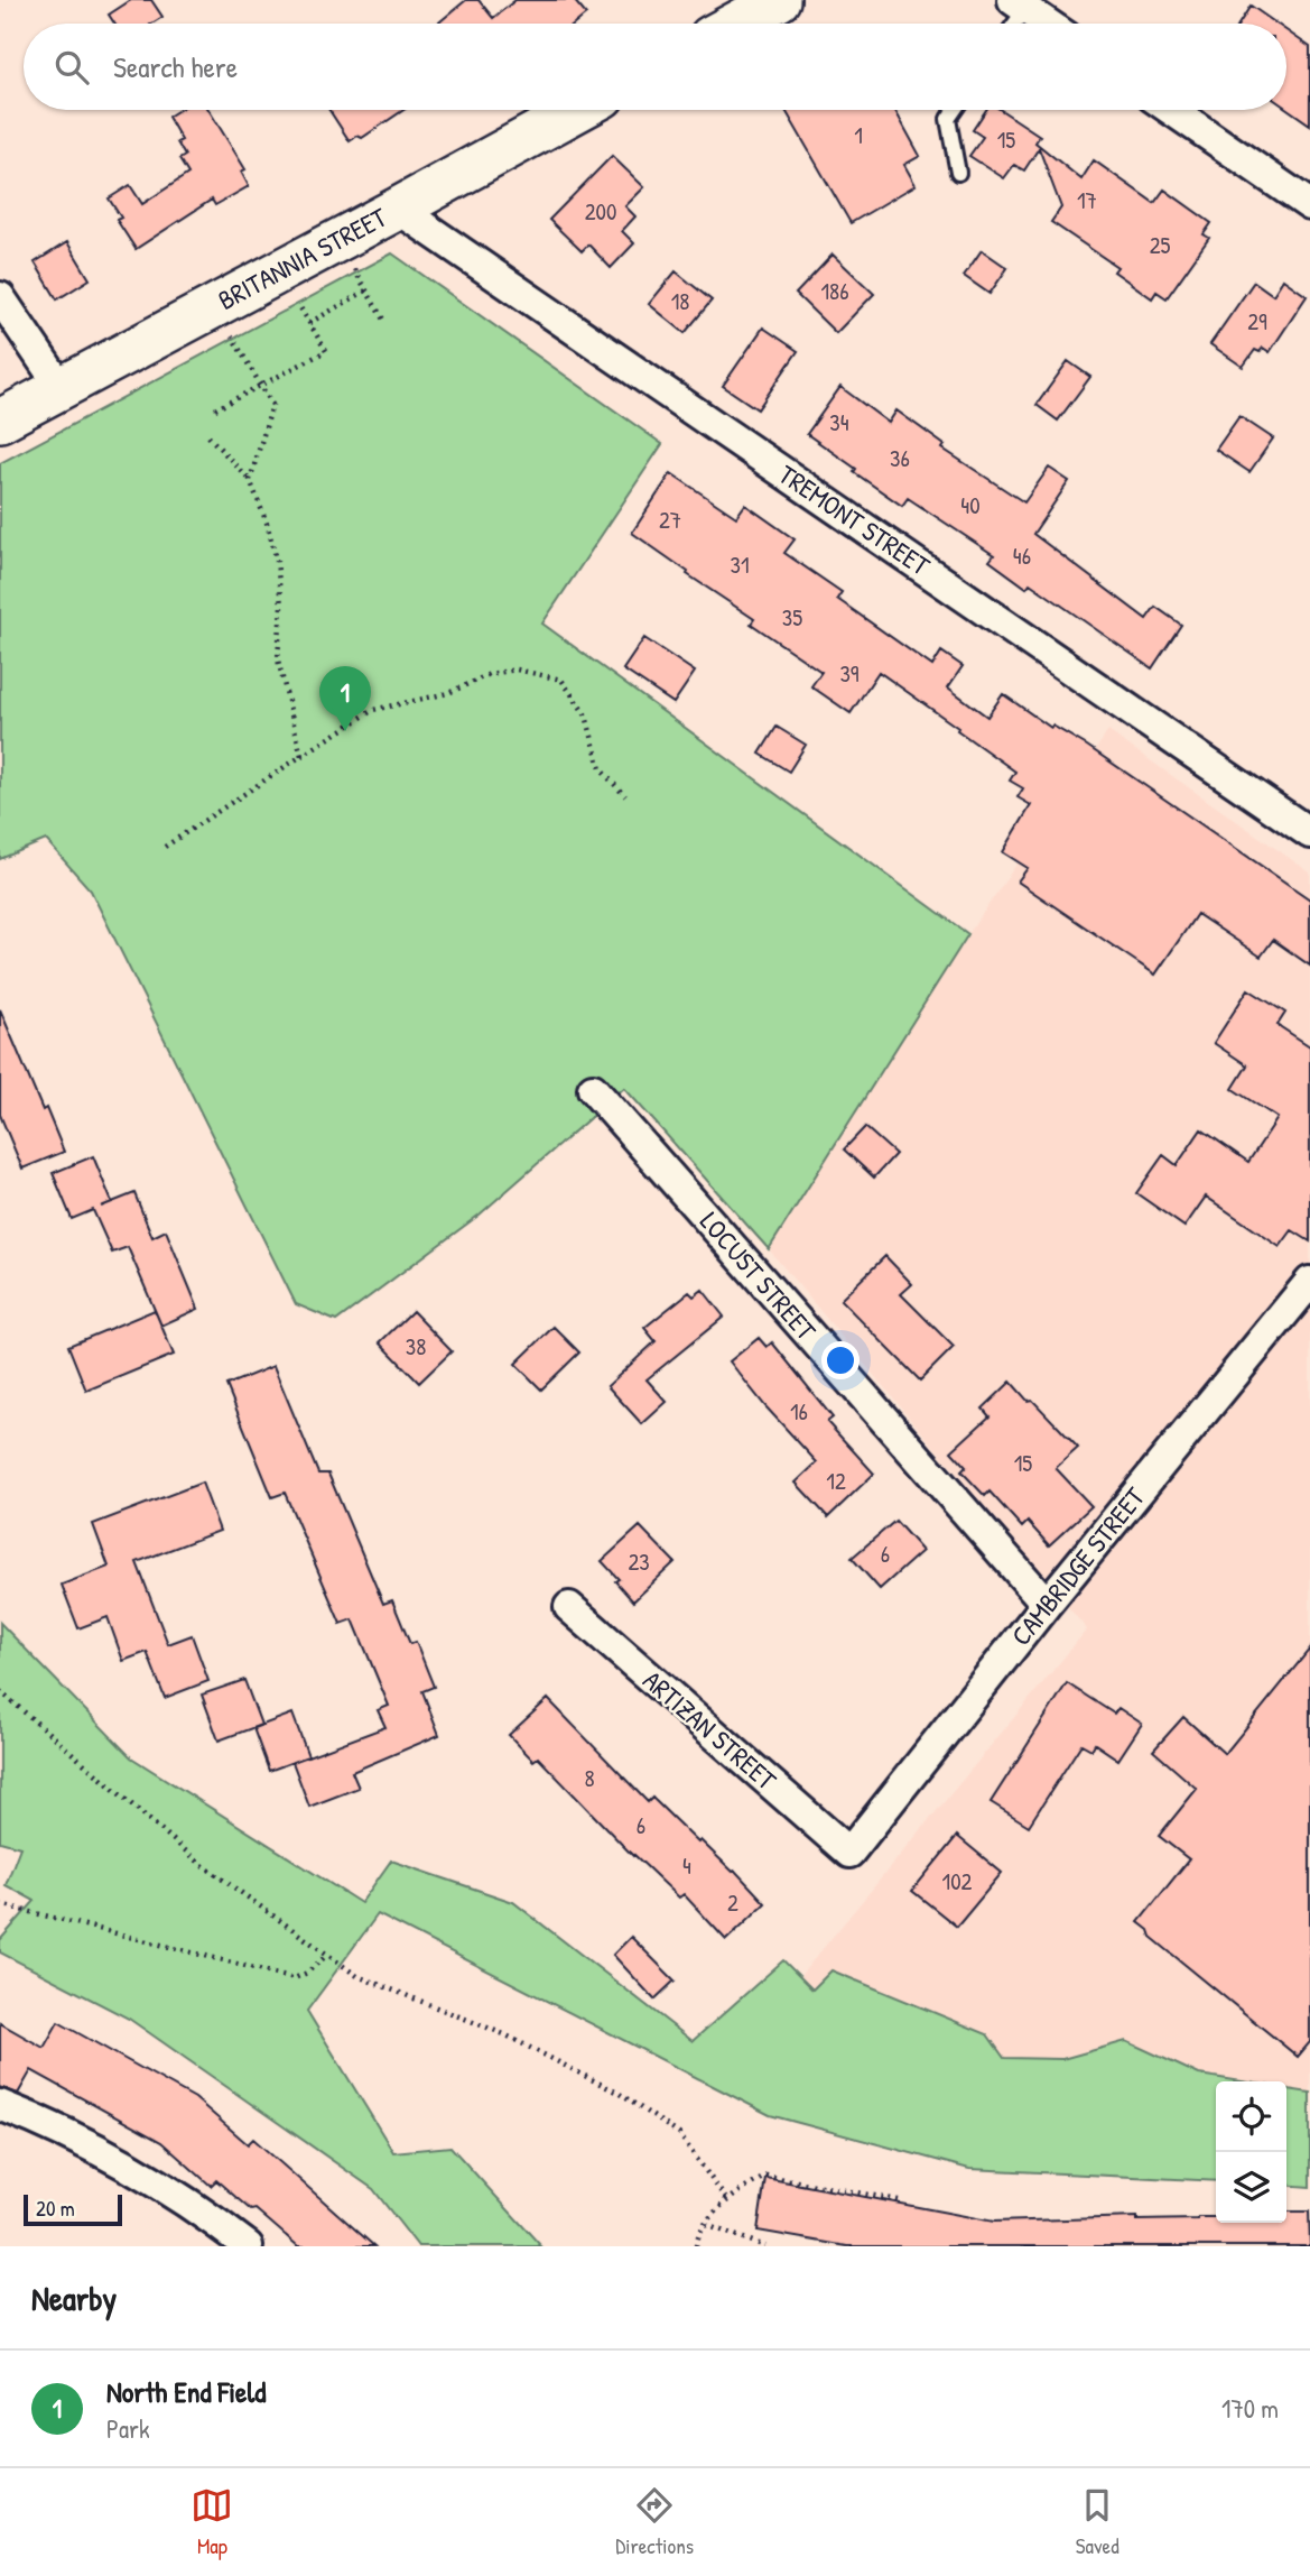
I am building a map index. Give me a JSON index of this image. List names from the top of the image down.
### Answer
{
  "streets": {
    "main road": ["BRITANNIA STREET"],
    "street": [
      "TREMONT STREET",
      "LOCUST STREET",
      "CAMBRIDGE STREET",
      "ARTIZAN STREET"
    ]
  },
  "crossings": [
    ["BRITANNIA STREET", "TREMONT STREET"],
    ["LOCUST STREET", "CAMBRIDGE STREET"],
    ["CAMBRIDGE STREET", "ARTIZAN STREET"]
  ],
  "house_numbers": [
    "1",
    "15",
    "17",
    "200",
    "25",
    "186",
    "18",
    "29",
    "34",
    "36",
    "40",
    "27",
    "46",
    "31",
    "35",
    "39",
    "38",
    "16",
    "15",
    "12",
    "6",
    "23",
    "8",
    "6",
    "4",
    "102",
    "2"
  ],
  "scale_bar": "20 m",
  "page": {
    "search": "Search here",
    "pins": "1",
    "scale": "20 m",
    "heading": "Nearby",
    "list": [
      {
        "mark": "1",
        "name": "North End Field",
        "note": "Park",
        "value": "170 m"
      }
    ],
    "nav": ["Map", "Directions", "Saved"]
  }
}
